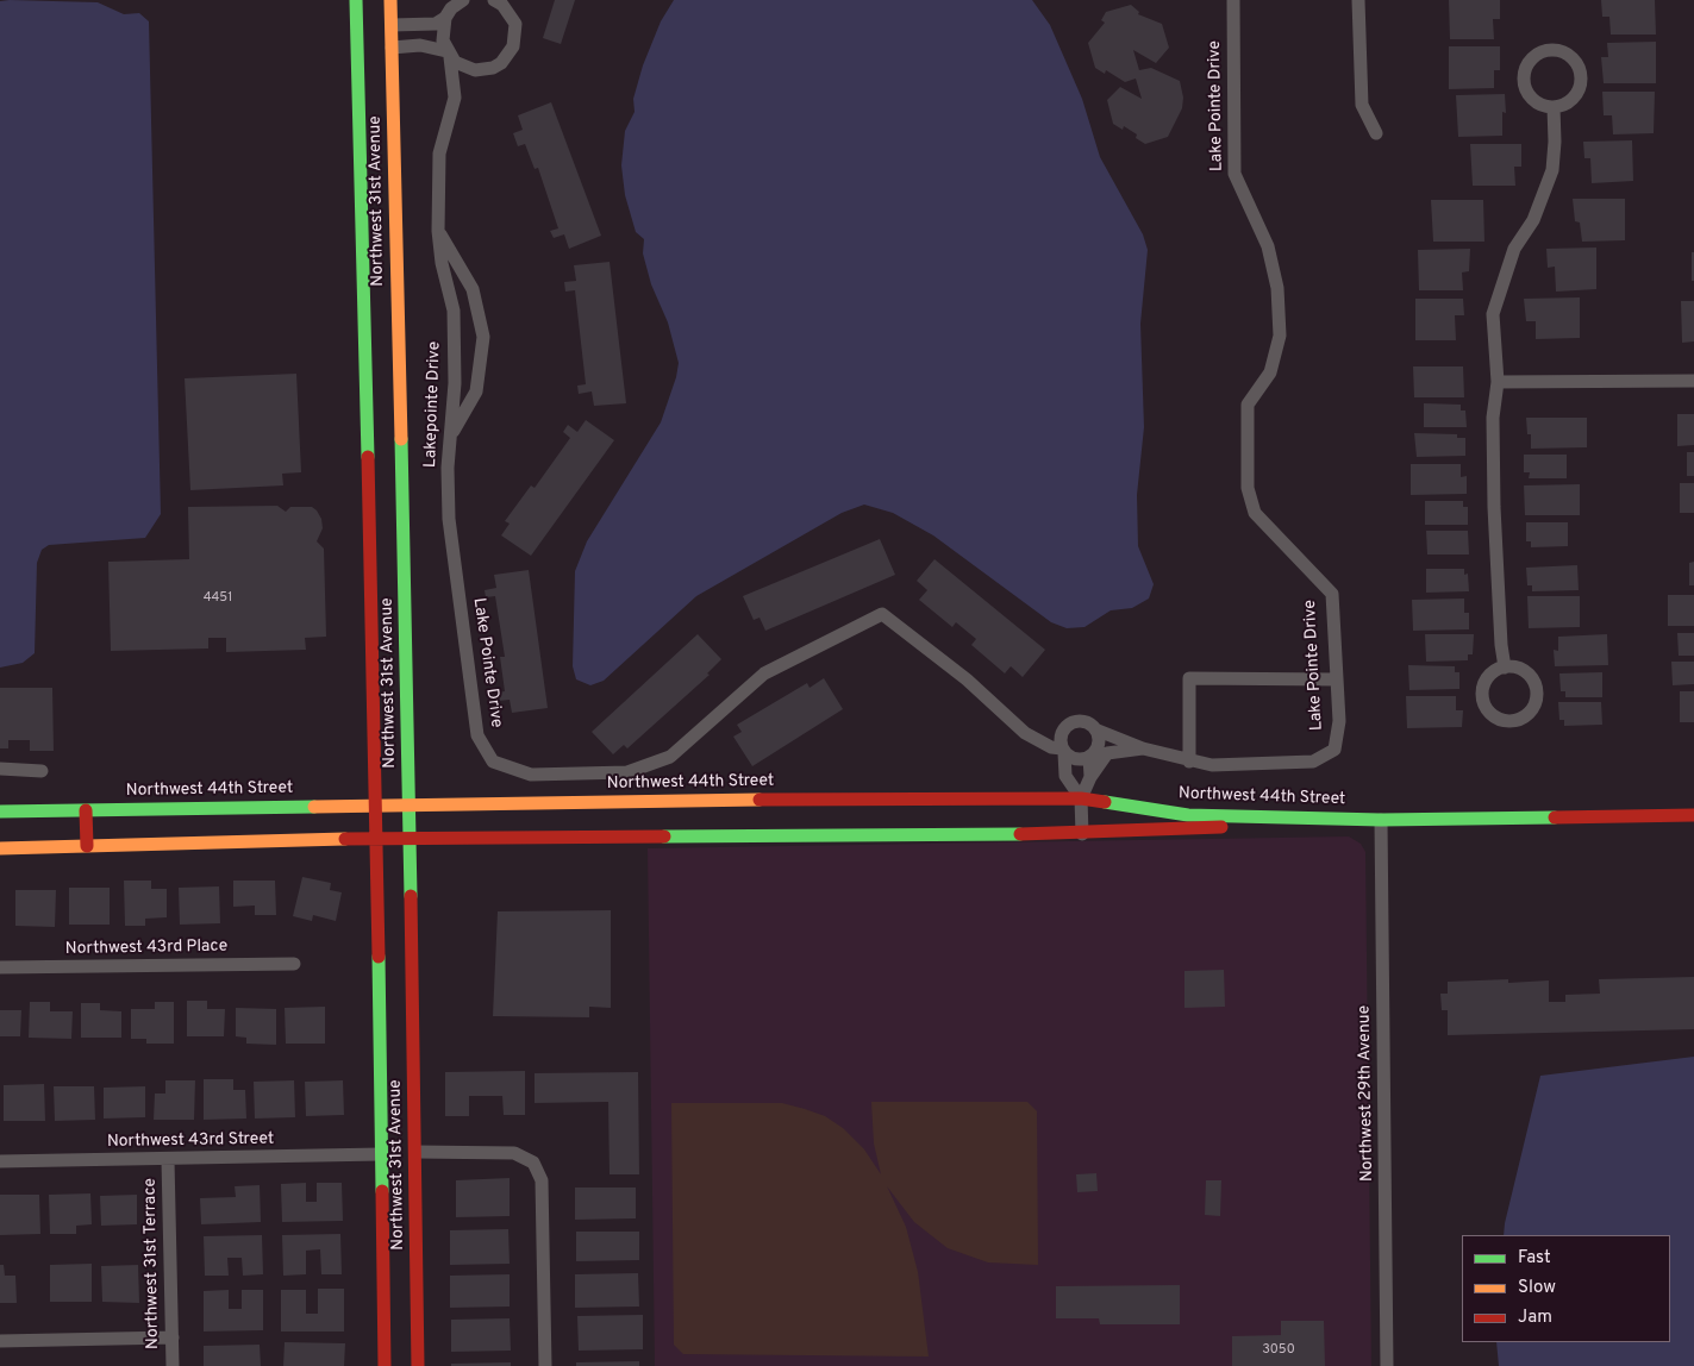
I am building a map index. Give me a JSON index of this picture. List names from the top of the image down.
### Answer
{
  "streets": {
    "street": [
      "Lake Pointe Drive",
      "Northwest 31st Avenue",
      "Lakepointe Drive",
      "Northwest 44th Street",
      "Northwest 43rd Place",
      "Northwest 29th Avenue",
      "Northwest 43rd Street",
      "Northwest 31st Terrace"
    ]
  },
  "crossings": [
    ["Lake Pointe Drive", "Lakepointe Drive"],
    ["Northwest 31st Avenue", "Northwest 44th Street"],
    ["Northwest 31st Avenue", "Northwest 43rd Street"],
    ["Northwest 44th Street", "Northwest 29th Avenue"],
    ["Northwest 43rd Street", "Northwest 31st Terrace"]
  ],
  "house_numbers": ["4451", "3050"],
  "legend": ["Fast", "Slow", "Jam"]
}
